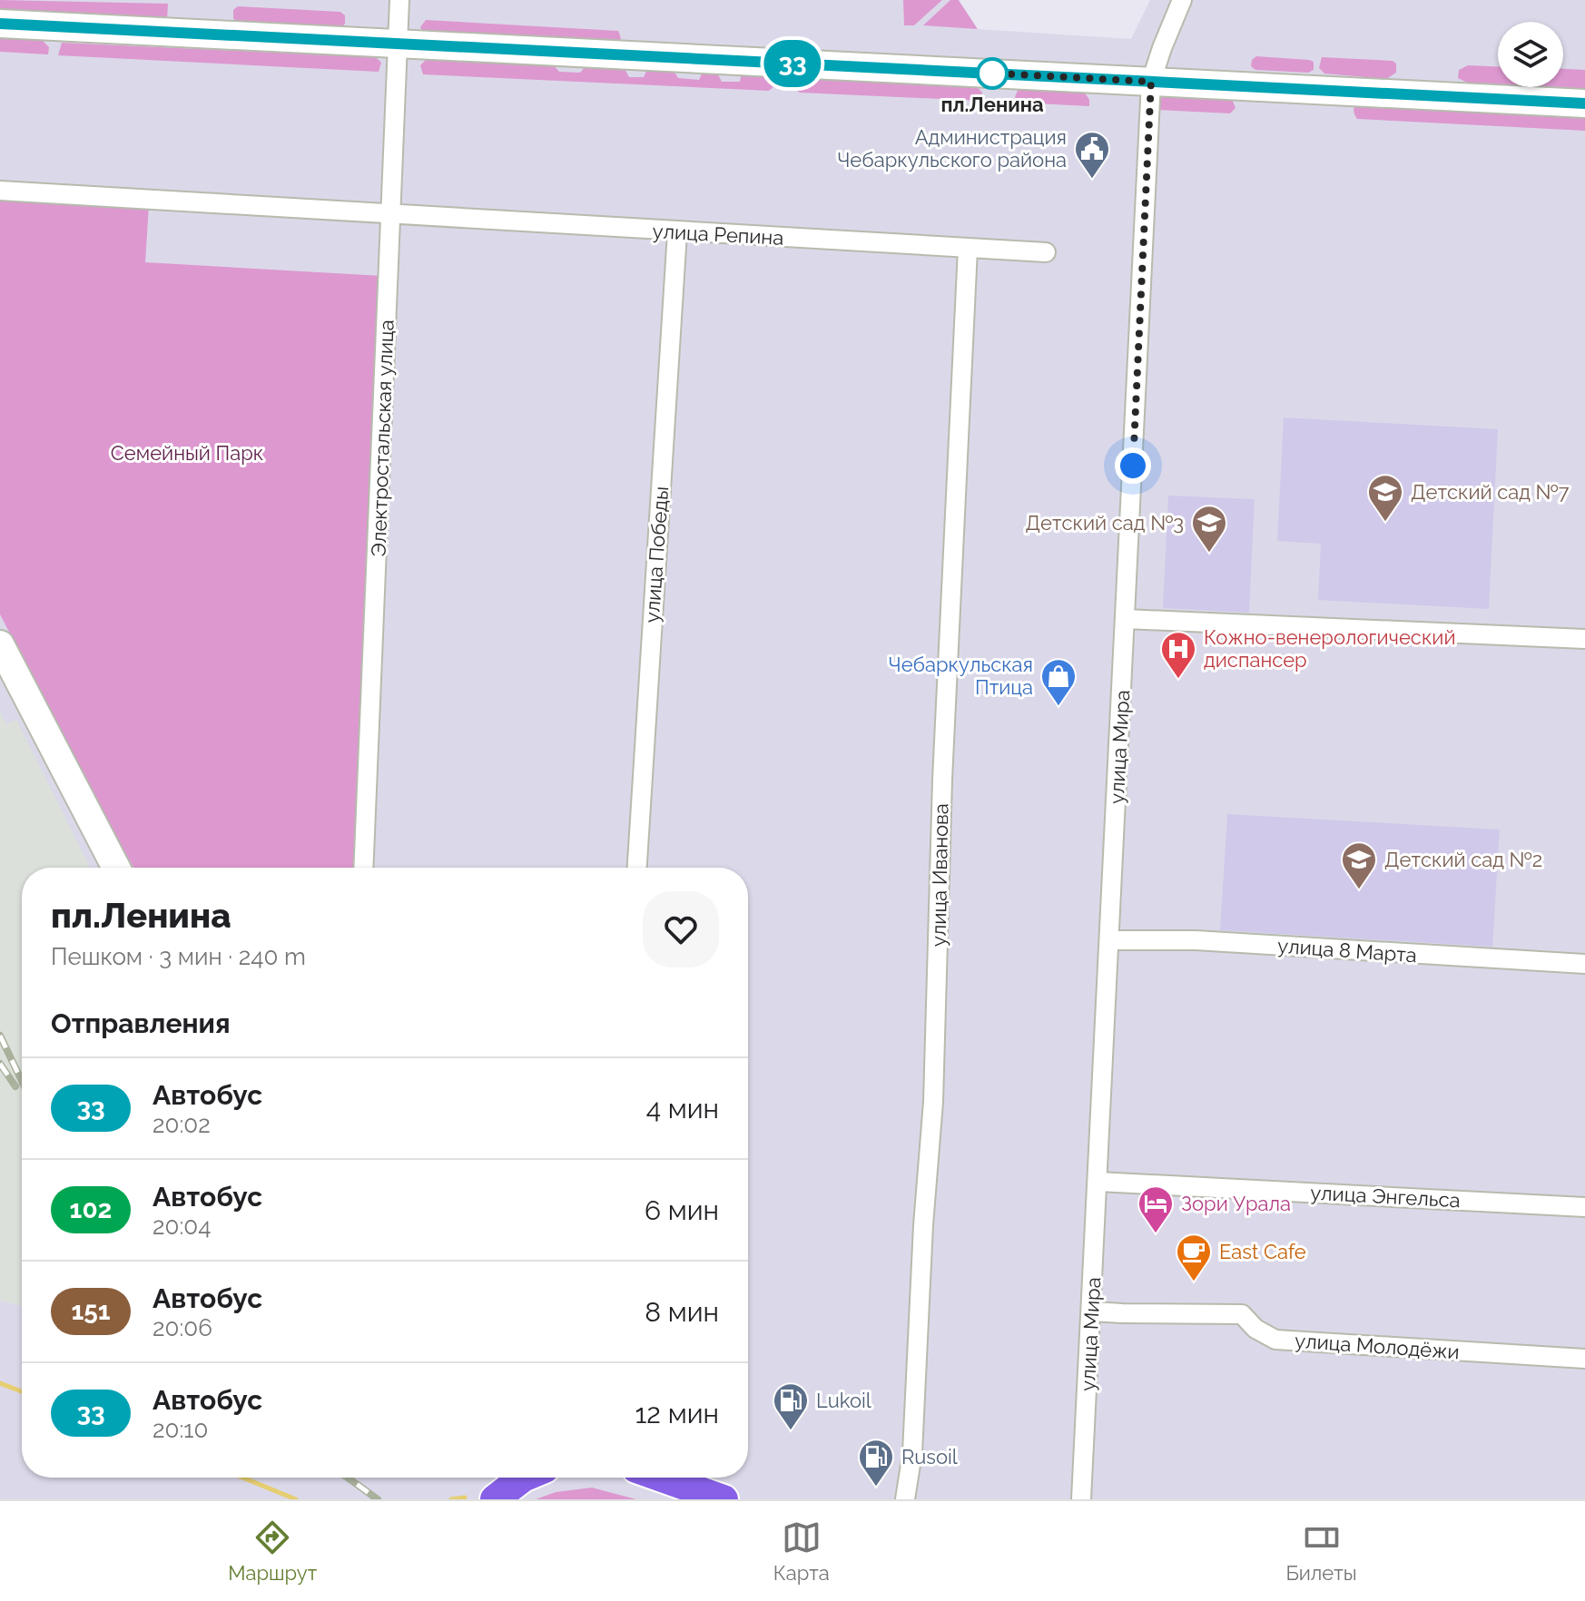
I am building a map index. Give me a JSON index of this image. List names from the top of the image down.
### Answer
{
  "streets": {
    "street": [
      "улица Репина",
      "Электростальская улица",
      "улица Победы",
      "улица Мира",
      "улица Иванова",
      "улица 8 Марта",
      "улица Энгельса",
      "улица Молодёжи"
    ]
  },
  "crossings": [
    ["улица Репина", "Электростальская улица"],
    ["улица Репина", "улица Победы"],
    ["улица Репина", "улица Иванова"],
    ["улица Мира", "улица 8 Марта"],
    ["улица Мира", "улица Энгельса"],
    ["улица Мира", "улица Молодёжи"]
  ],
  "parks": ["Семейный Парк"],
  "places": {
    "other": ["пл.Ленина"],
    "public building": ["Администрация Чебаркульского района"],
    "school or university": ["Детский сад №7", "Детский сад №3", "Детский сад №2"],
    "hospital": ["Кожно-венерологический диспансер"],
    "shop": ["Чебаркульская Птица"],
    "hotel": ["Зори Урала"],
    "cafe": ["East Cafe"],
    "fuel station": ["Lukoil", "Rusoil"]
  },
  "lines": ["bus line 33"],
  "page": {
    "on_map": "33",
    "heading": [
      ["пл.Ленина", "Пешком · 3 мин · 240 m"],
      "Отправления"
    ],
    "list": [
      {
        "mark": "33",
        "name": "Автобус",
        "note": "20:02",
        "value": "4 мин"
      },
      {
        "mark": "102",
        "name": "Автобус",
        "note": "20:04",
        "value": "6 мин"
      },
      {
        "mark": "151",
        "name": "Автобус",
        "note": "20:06",
        "value": "8 мин"
      },
      {
        "mark": "33",
        "name": "Автобус",
        "note": "20:10",
        "value": "12 мин"
      }
    ],
    "tabs": ["Маршрут", "Карта", "Билеты"]
  }
}
